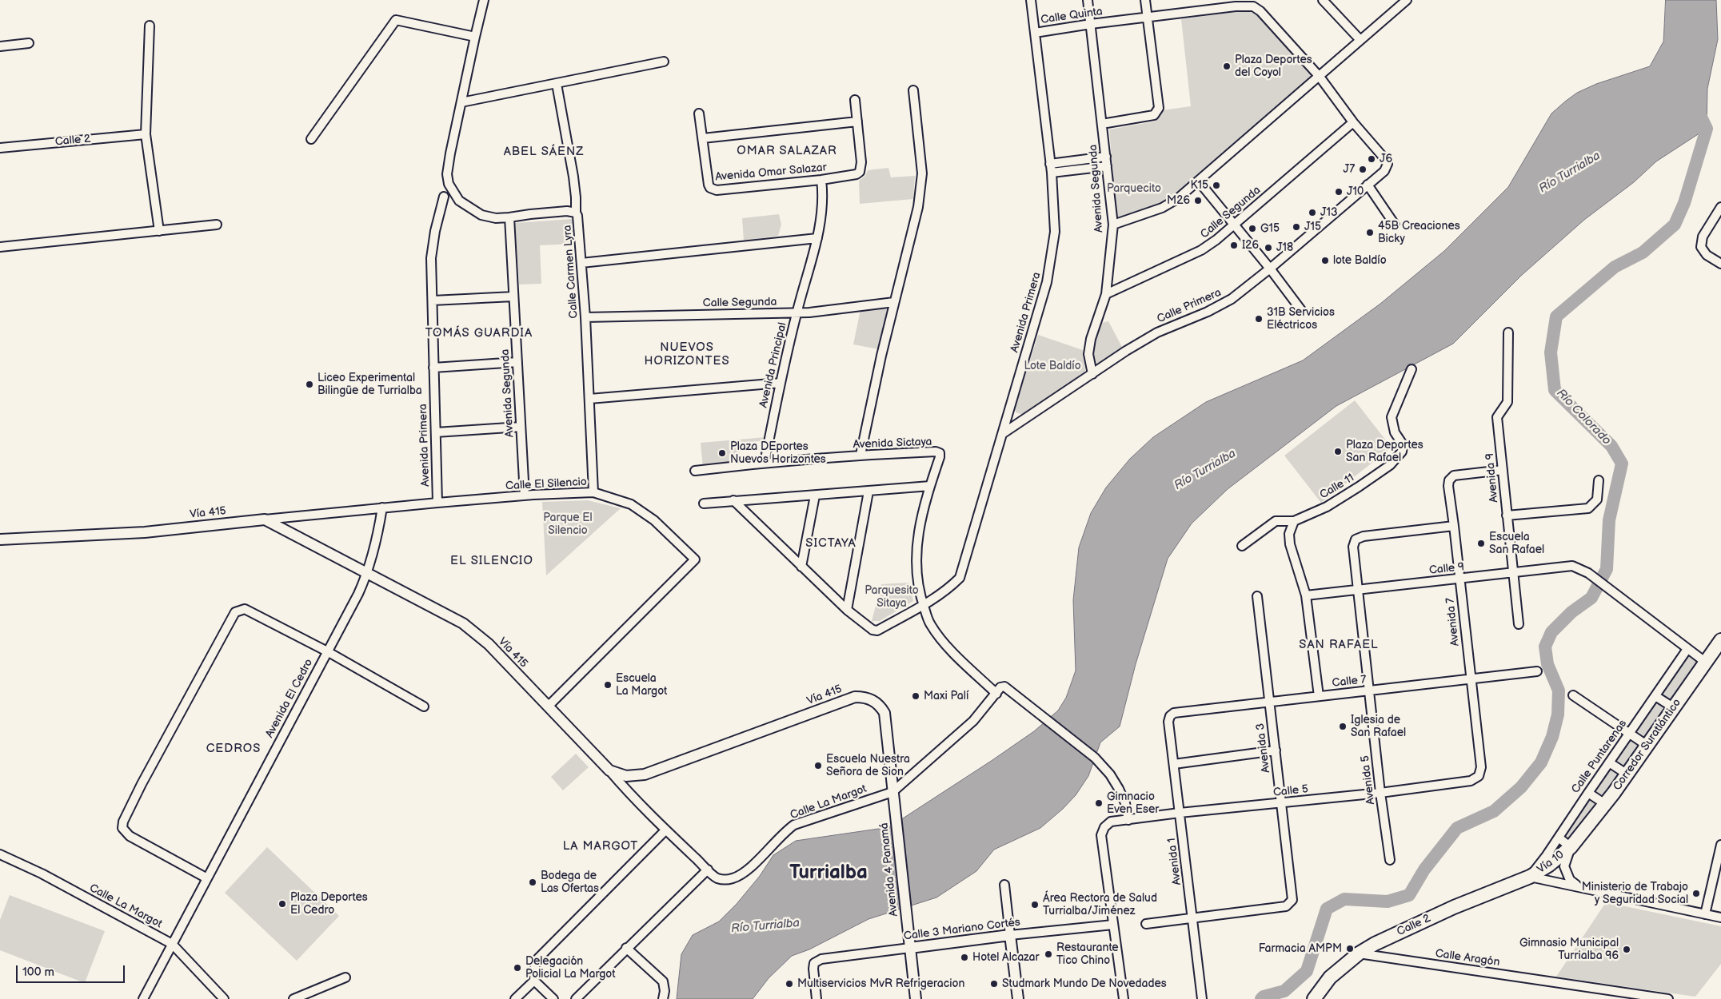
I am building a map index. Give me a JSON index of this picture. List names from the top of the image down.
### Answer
{
  "streets": {
    "main road": ["Calle 2", "Corredor Suratlántico", "Vía 10"],
    "street": [
      "Calle Quinta",
      "Avenida Omar Salazar",
      "Avenida Segunda",
      "Calle Segunda",
      "Calle Carmen Lyra",
      "Calle Primera",
      "Avenida Primera",
      "Avenida Principal",
      "Avenida Sictaya",
      "Avenida 9",
      "Calle El Silencio",
      "Calle 11",
      "Vía 415",
      "Calle 9",
      "Avenida 7",
      "Calle 7",
      "Avenida El Cedro",
      "Avenida 3",
      "Calle Puntarenas",
      "Avenida 5",
      "Calle 5",
      "Calle La Margot",
      "Avenida 1",
      "Avenida 4 Panamá",
      "Calle 3 Mariano Cortés",
      "Calle Aragón"
    ]
  },
  "crossings": [
    ["Calle Quinta", "Avenida Segunda"],
    ["Calle Quinta", "Avenida Primera"],
    ["Calle 2", "Calle Puntarenas"],
    ["Calle 2", "Vía 10"],
    ["Calle 2", "Calle Aragón"],
    ["Avenida Omar Salazar", "Avenida Principal"],
    ["Avenida Segunda", "Calle Segunda"],
    ["Avenida Segunda", "Calle Carmen Lyra"],
    ["Avenida Segunda", "Calle Primera"],
    ["Avenida Segunda", "Calle El Silencio"],
    ["Calle Segunda", "Calle Carmen Lyra"],
    ["Calle Segunda", "Calle Primera"],
    ["Calle Segunda", "Avenida Principal"],
    ["Calle Carmen Lyra", "Calle El Silencio"],
    ["Calle Primera", "Avenida Primera"],
    ["Avenida Primera", "Avenida Sictaya"],
    ["Avenida Primera", "Calle El Silencio"],
    ["Avenida Principal", "Avenida Sictaya"],
    ["Avenida 9", "Calle 9"],
    ["Avenida 9", "Avenida 7"],
    ["Calle El Silencio", "Vía 415"],
    ["Calle El Silencio", "Avenida El Cedro"],
    ["Vía 415", "Avenida El Cedro"],
    ["Vía 415", "Calle La Margot"],
    ["Vía 415", "Avenida 4 Panamá"],
    ["Calle 9", "Avenida 7"],
    ["Calle 9", "Calle Puntarenas"],
    ["Calle 9", "Avenida 5"],
    ["Avenida 7", "Calle 7"],
    ["Avenida 7", "Avenida 5"],
    ["Avenida 7", "Calle 5"],
    ["Calle 7", "Avenida 3"],
    ["Calle 7", "Avenida 5"],
    ["Calle 7", "Avenida 1"],
    ["Avenida El Cedro", "Calle La Margot"],
    ["Corredor Suratlántico", "Vía 10"],
    ["Avenida 3", "Calle 5"],
    ["Avenida 3", "Avenida 1"],
    ["Calle Puntarenas", "Vía 10"],
    ["Avenida 5", "Calle 5"],
    ["Calle 5", "Avenida 1"],
    ["Calle 5", "Calle 3 Mariano Cortés"],
    ["Avenida 4 Panamá", "Calle 3 Mariano Cortés"]
  ],
  "districts": [
    "OMAR SALAZAR",
    "ABEL SÁENZ",
    "TOMÁS GUARDIA",
    "NUEVOS HORIZONTES",
    "SICTAYA",
    "EL SILENCIO",
    "SAN RAFAEL",
    "CEDROS",
    "LA MARGOT",
    "Turrialba"
  ],
  "water": ["Río Turrialba", "Río Colorado"],
  "parks": [
    "Parquecito",
    "Lote Baldío",
    "Parque El Silencio",
    "Parquesito Sitaya"
  ],
  "places": [
    "Plaza Deportes del Coyol",
    "J6",
    "J7",
    "K15",
    "J10",
    "M26",
    "J13",
    "J15",
    "G15",
    "45B Creaciones Bicky",
    "I26",
    "J18",
    "lote Baldío",
    "31B Servicios Eléctricos",
    "Liceo Experimental Bilingüe de Turrialba",
    "Plaza Deportes San Rafael",
    "Plaza DEportes Nuevos Horizontes",
    "Escuela San Rafael",
    "Escuela La Margot",
    "Maxi Palí",
    "Iglesia de San Rafael",
    "Escuela Nuestra Señora de Sion",
    "Gimnacio Even Eser",
    "Bodega de Las Ofertas",
    "Ministerio de Trabajo y Seguridad Social",
    "Plaza Deportes El Cedro",
    "Área Rectora de Salud Turrialba/Jiménez",
    "Farmacia AMPM",
    "Gimnasio Municipal Turrialba 96",
    "Restaurante Tico Chino",
    "Hotel Alcazar",
    "Delegación Policial La Margot",
    "Multiservicios MvR Refrigeracion",
    "Studmark Mundo De Novedades"
  ],
  "scale_bar": "100 m"
}
